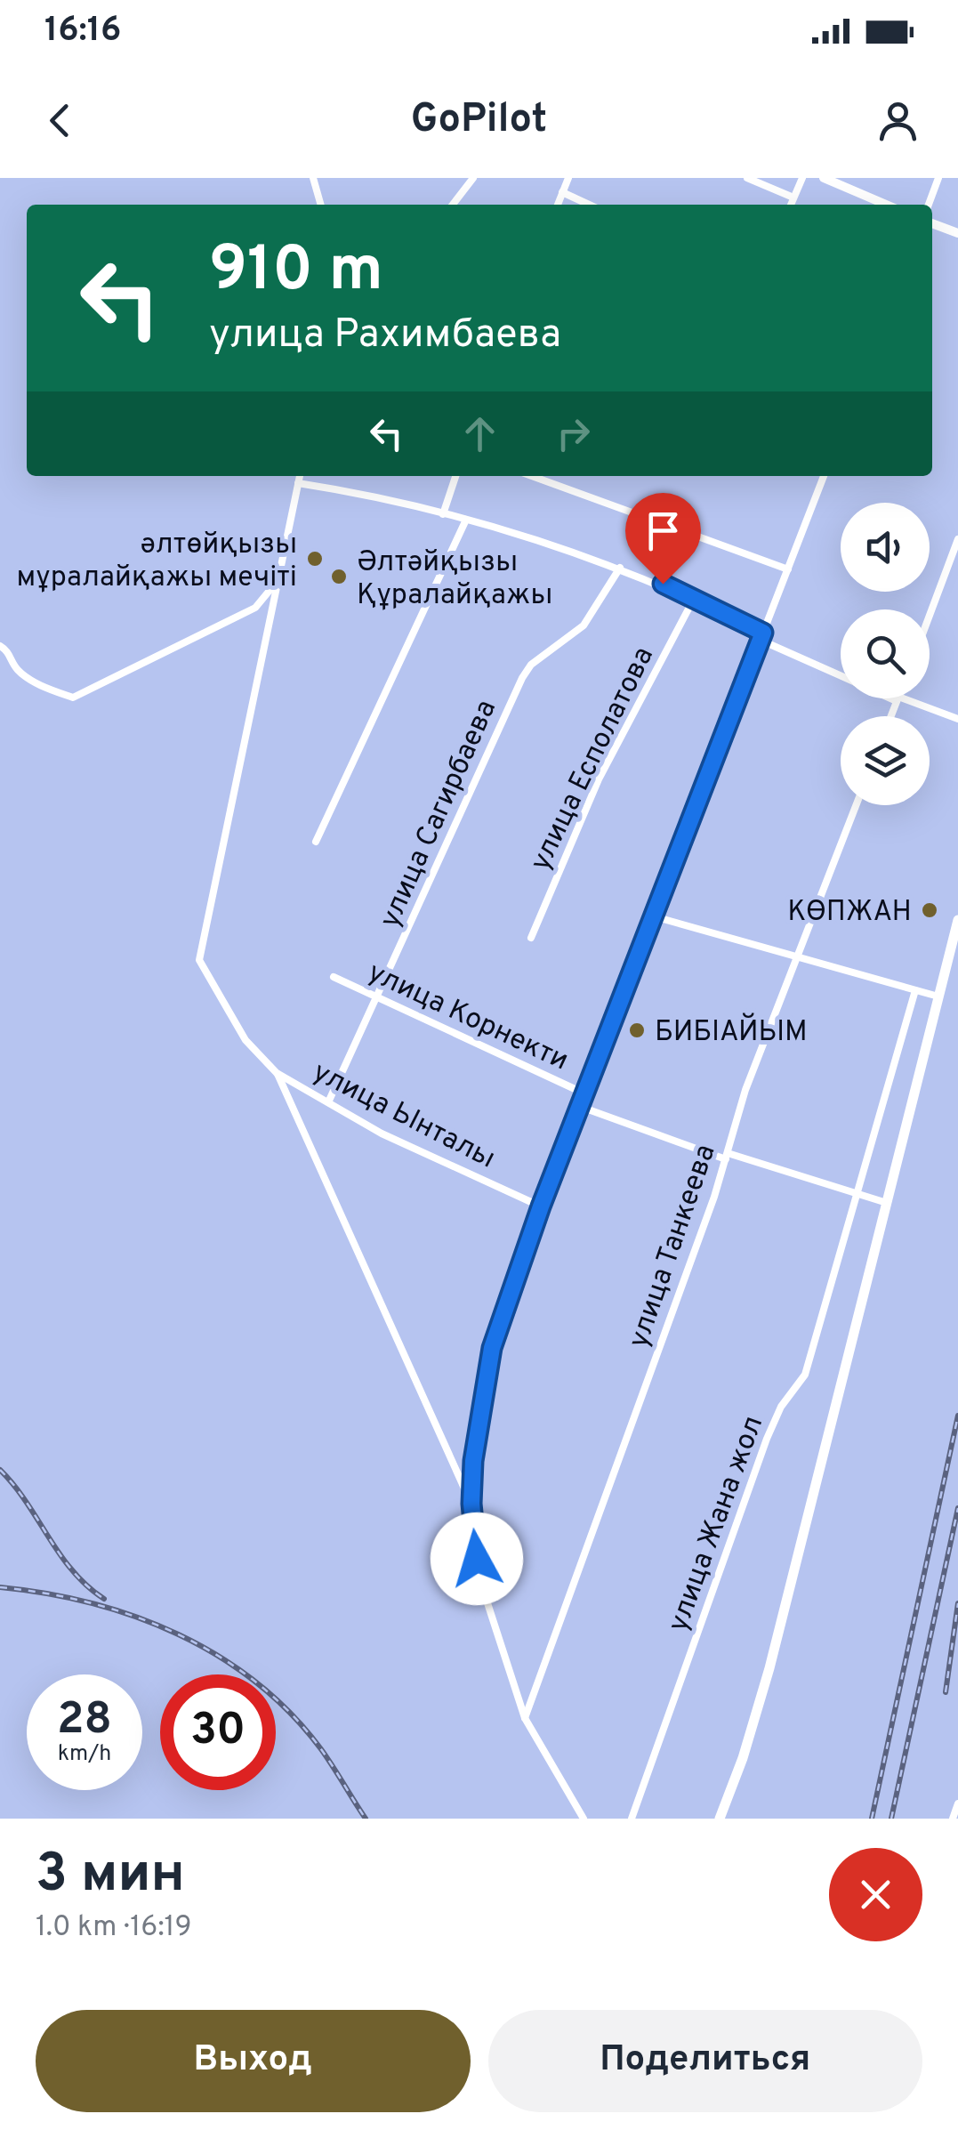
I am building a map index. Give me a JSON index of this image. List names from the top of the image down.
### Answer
{
  "streets": {
    "street": [
      "улица Есполатова",
      "улица Сагирбаева",
      "улица Корнекти",
      "улица Ынталы",
      "улица Танкеева",
      "улица Жана жол"
    ]
  },
  "crossings": [
    ["улица Сагирбаева", "улица Корнекти"],
    ["улица Сагирбаева", "улица Ынталы"]
  ],
  "places": [
    "әлтөйқызы мұралайқажы мечіті",
    "Әлтәйқызы Құралайқажы",
    "КӨПЖАН",
    "БИБІАЙЫМ"
  ],
  "page": {
    "status": "16:16",
    "header": "GoPilot",
    "turn": ["910 m", "улица Рахимбаева"],
    "speed": "28 km/h",
    "limit": "30",
    "heading": ["3 мин", "1.0 km · 16:19"],
    "buttons": ["Выход", "Поделиться"]
  }
}
